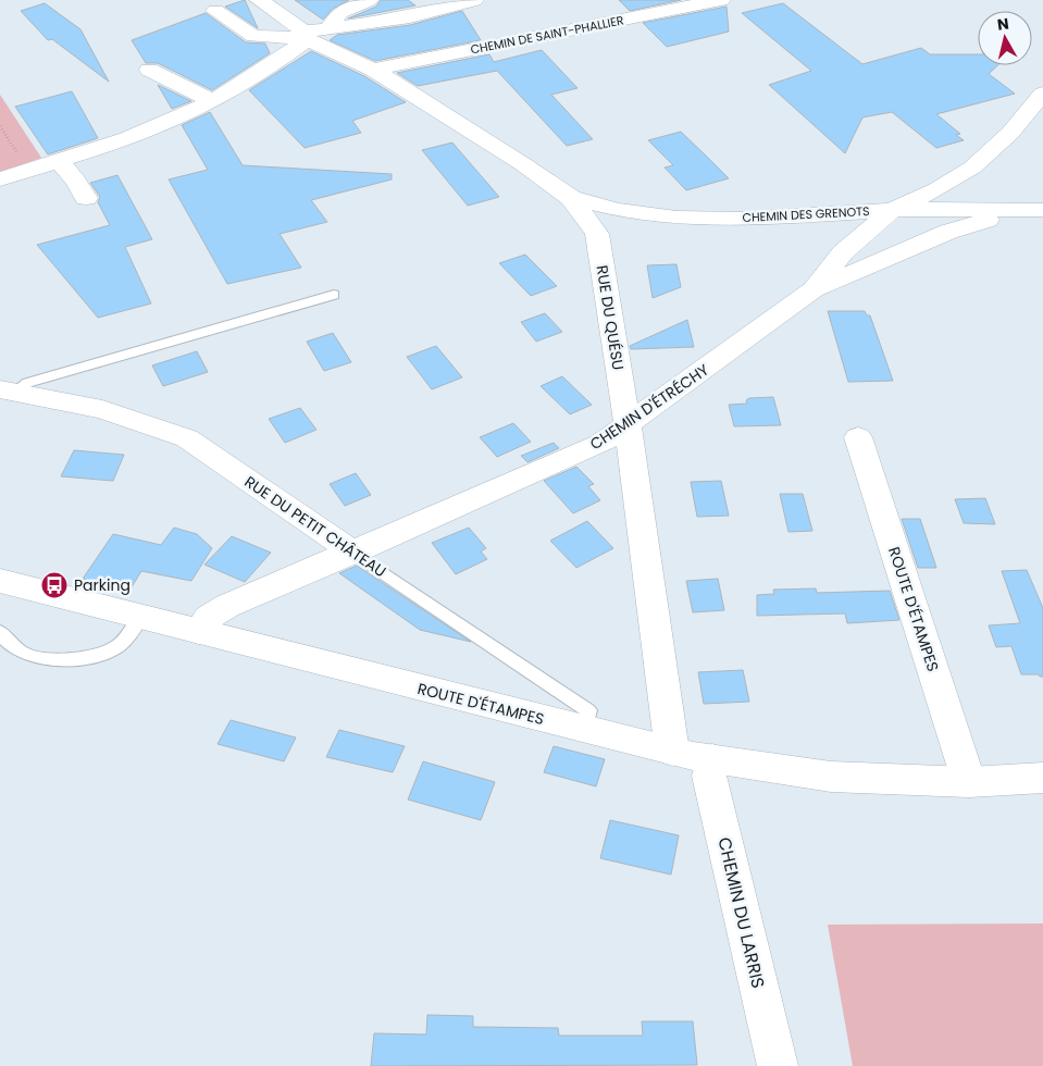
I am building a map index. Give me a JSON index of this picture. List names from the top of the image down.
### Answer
{
  "streets": {
    "street": [
      "CHEMIN DE SAINT-PHALLIER",
      "CHEMIN DES GRENOTS",
      "RUE DU QUÉSU",
      "CHEMIN D'ÉTRÉCHY",
      "RUE DU PETIT CHÂTEAU",
      "ROUTE D'ÉTAMPES",
      "CHEMIN DU LARRIS"
    ]
  },
  "crossings": [
    ["CHEMIN DE SAINT-PHALLIER", "RUE DU QUÉSU"],
    ["CHEMIN DES GRENOTS", "RUE DU QUÉSU"],
    ["CHEMIN DES GRENOTS", "CHEMIN D'ÉTRÉCHY"],
    ["RUE DU QUÉSU", "CHEMIN D'ÉTRÉCHY"],
    ["RUE DU QUÉSU", "ROUTE D'ÉTAMPES"],
    ["CHEMIN D'ÉTRÉCHY", "RUE DU PETIT CHÂTEAU"],
    ["CHEMIN D'ÉTRÉCHY", "ROUTE D'ÉTAMPES"],
    ["RUE DU PETIT CHÂTEAU", "ROUTE D'ÉTAMPES"],
    ["ROUTE D'ÉTAMPES", "CHEMIN DU LARRIS"]
  ],
  "places": {
    "bus stop": ["Parking"]
  },
  "north": "top"
}
